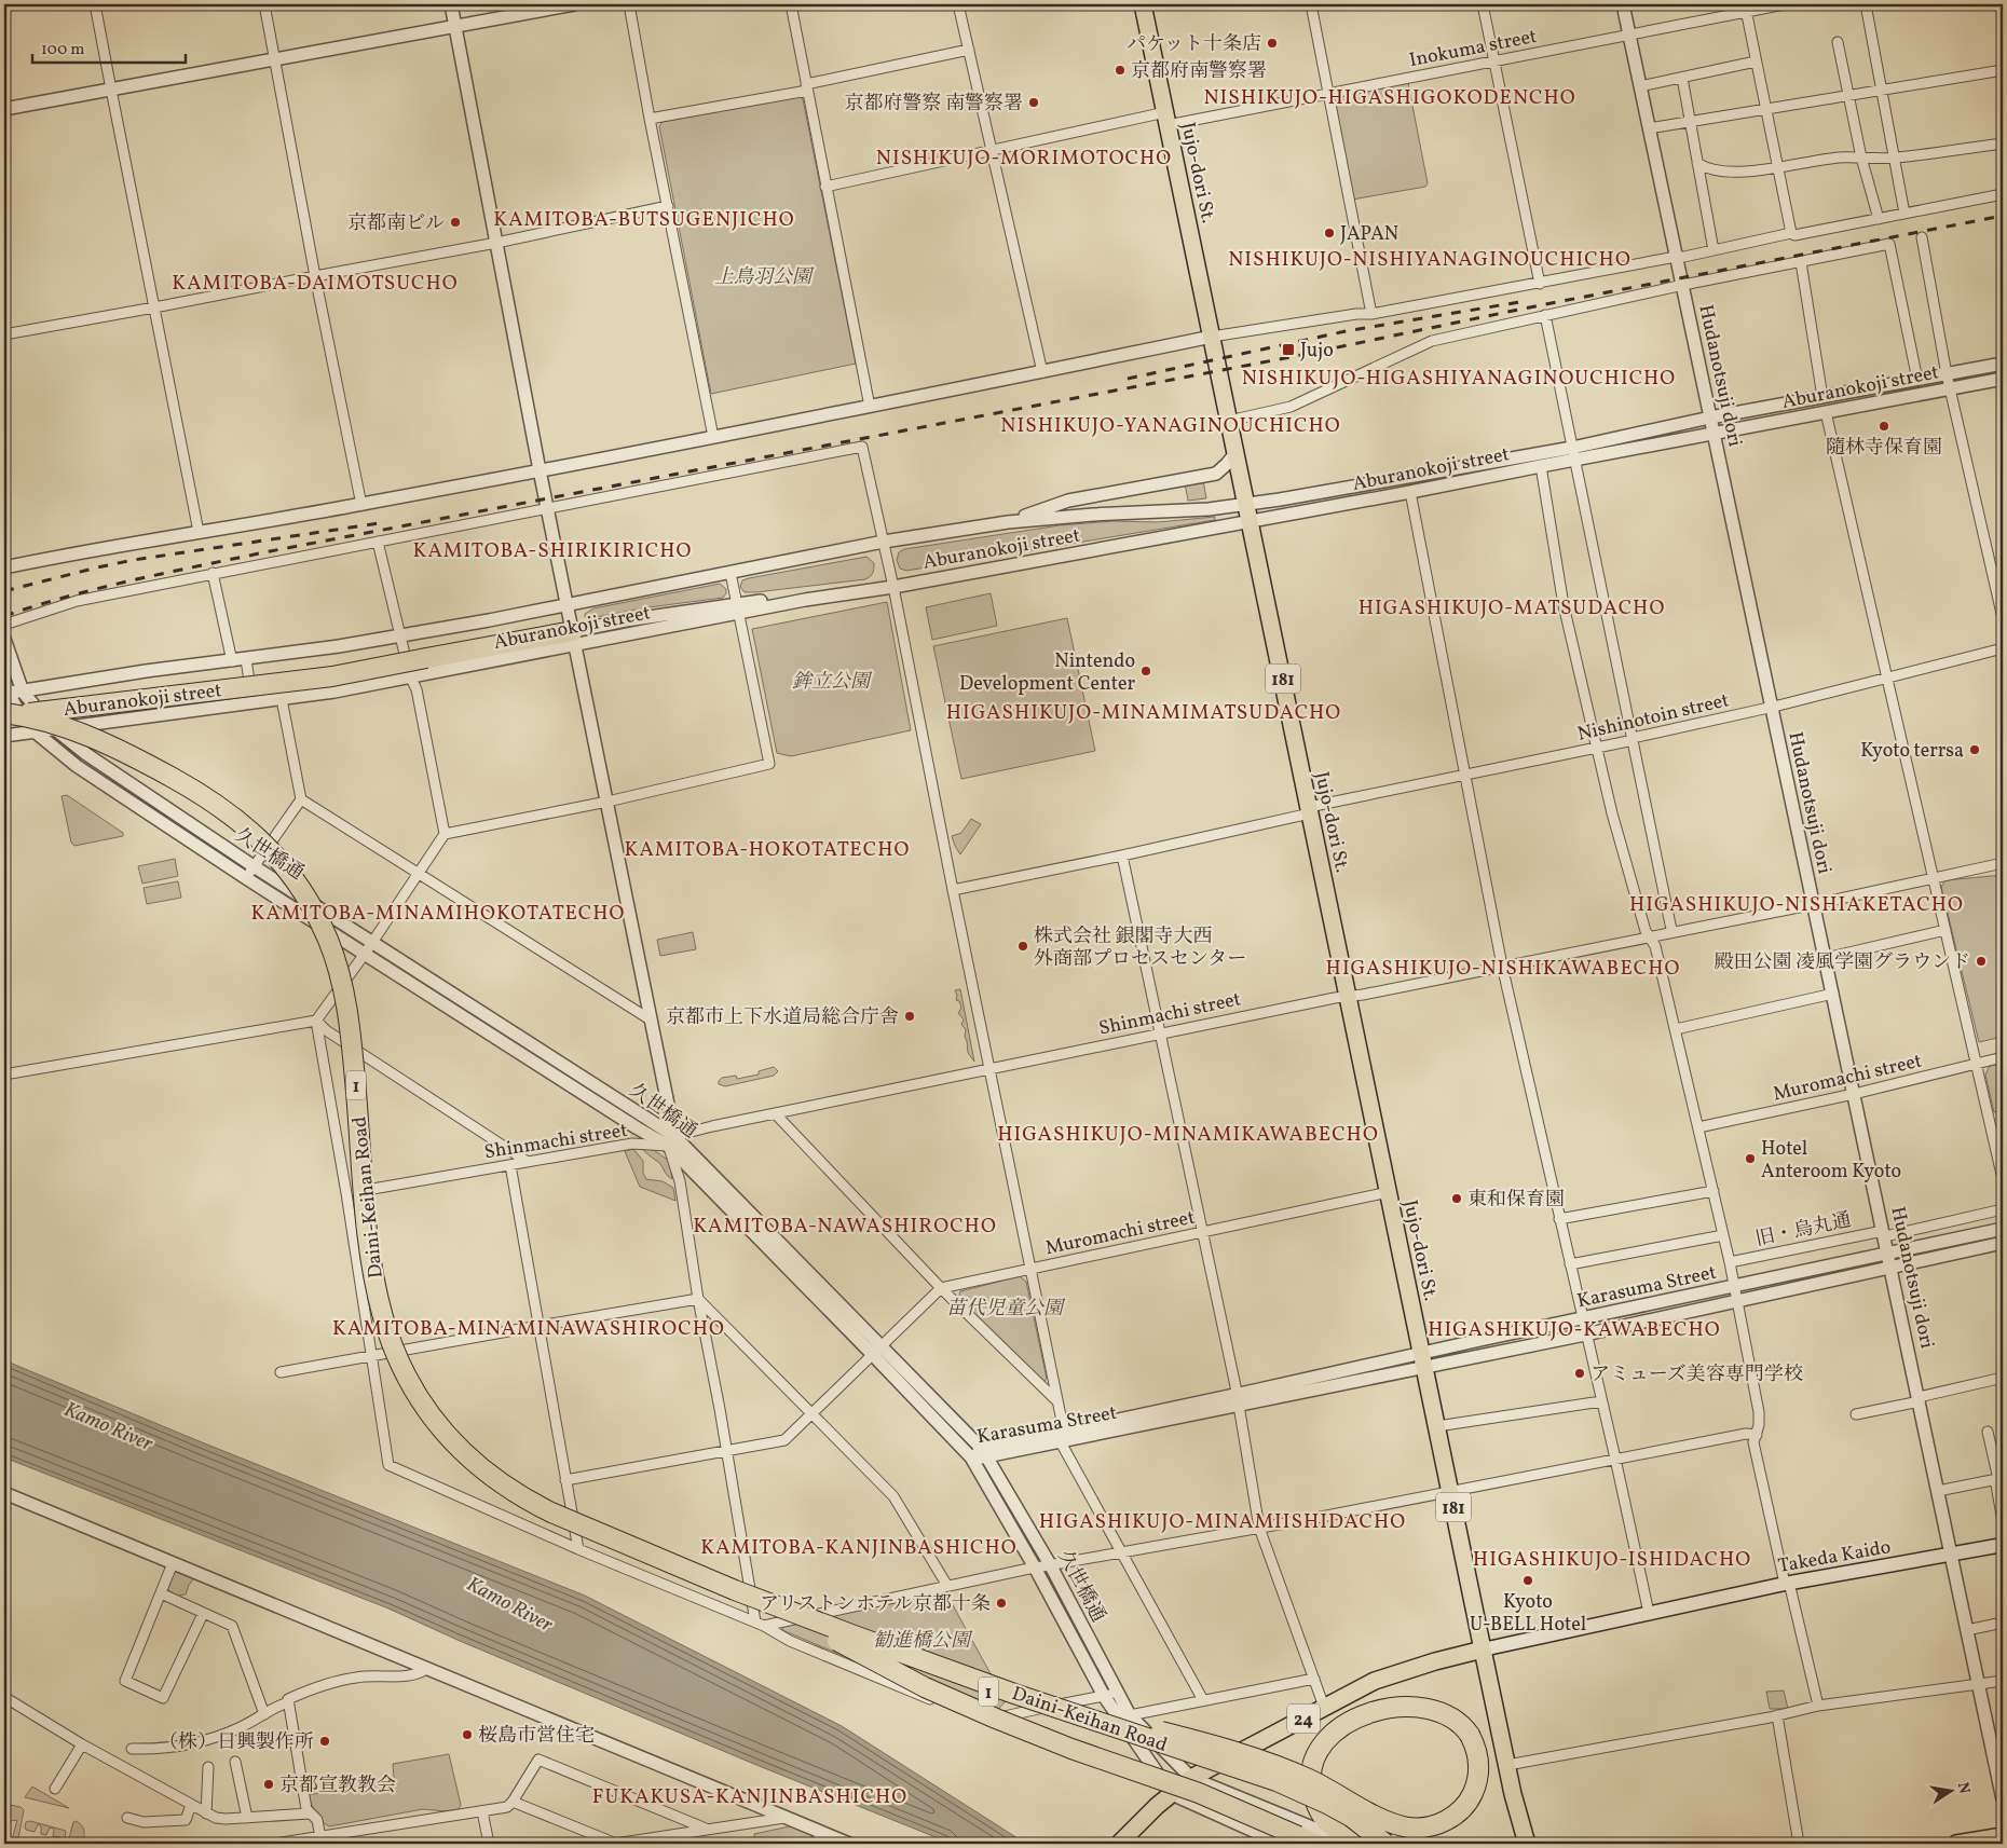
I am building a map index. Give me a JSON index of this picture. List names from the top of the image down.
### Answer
{
  "streets": {
    "highway": ["1", "Daini-Keihan Road"],
    "main road": [
      "Jujo-dori St.",
      "181",
      "Takeda Kaido",
      "24"
    ],
    "street": [
      "Inokuma street",
      "Hudanotsuji dori",
      "Aburanokoji street",
      "Nishinotoin street",
      "久世橋通",
      "Shinmachi street",
      "Muromachi street",
      "旧・烏丸通",
      "Karasuma Street"
    ]
  },
  "crossings": [
    ["Inokuma street", "Jujo-dori St."],
    ["Inokuma street", "Hudanotsuji dori"],
    ["Jujo-dori St.", "Aburanokoji street"],
    ["Jujo-dori St.", "Nishinotoin street"],
    ["Jujo-dori St.", "Shinmachi street"],
    ["Jujo-dori St.", "Muromachi street"],
    ["Jujo-dori St.", "Karasuma Street"],
    ["Jujo-dori St.", "Takeda Kaido"],
    ["Jujo-dori St.", "24"],
    ["Hudanotsuji dori", "Aburanokoji street"],
    ["Hudanotsuji dori", "Nishinotoin street"],
    ["Hudanotsuji dori", "Shinmachi street"],
    ["Hudanotsuji dori", "Muromachi street"],
    ["Hudanotsuji dori", "旧・烏丸通"],
    ["Hudanotsuji dori", "Karasuma Street"],
    ["Hudanotsuji dori", "Takeda Kaido"],
    ["Aburanokoji street", "久世橋通"],
    ["久世橋通", "Shinmachi street"],
    ["久世橋通", "Karasuma Street"],
    ["久世橋通", "24"],
    ["Takeda Kaido", "24"]
  ],
  "districts": [
    "NISHIKUJO-HIGASHIGOKODENCHO",
    "NISHIKUJO-MORIMOTOCHO",
    "KAMITOBA-BUTSUGENJICHO",
    "NISHIKUJO-NISHIYANAGINOUCHICHO",
    "KAMITOBA-DAIMOTSUCHO",
    "NISHIKUJO-HIGASHIYANAGINOUCHICHO",
    "NISHIKUJO-YANAGINOUCHICHO",
    "KAMITOBA-SHIRIKIRICHO",
    "HIGASHIKUJO-MATSUDACHO",
    "HIGASHIKUJO-MINAMIMATSUDACHO",
    "KAMITOBA-HOKOTATECHO",
    "HIGASHIKUJO-NISHIAKETACHO",
    "KAMITOBA-MINAMIHOKOTATECHO",
    "HIGASHIKUJO-NISHIKAWABECHO",
    "HIGASHIKUJO-MINAMIKAWABECHO",
    "KAMITOBA-NAWASHIROCHO",
    "KAMITOBA-MINAMINAWASHIROCHO",
    "HIGASHIKUJO-KAWABECHO",
    "HIGASHIKUJO-MINAMIISHIDACHO",
    "KAMITOBA-KANJINBASHICHO",
    "HIGASHIKUJO-ISHIDACHO",
    "FUKAKUSA-KANJINBASHICHO"
  ],
  "water": ["Kamo River"],
  "parks": [
    "上鳥羽公園",
    "鉾立公園",
    "苗代児童公園",
    "勧進橋公園"
  ],
  "places": {
    "other": [
      "パケット十条店",
      "京都府南警察署",
      "京都府警察 南警察署",
      "京都南ビル",
      "JAPAN",
      "隨林寺保育園",
      "Nintendo Development Center",
      "Kyoto terrsa",
      "株式会社 銀閣寺大西 外商部プロセスセンター",
      "殿田公園 凌風学園グラウンド",
      "京都市上下水道局総合庁舎",
      "Hotel Anteroom Kyoto",
      "東和保育園",
      "アミューズ美容専門学校",
      "Kyoto U-BELL Hotel",
      "アリストンホテル京都十条",
      "桜島市営住宅",
      "（株）日興製作所",
      "京都宣教教会"
    ],
    "transit": ["Jujo"]
  },
  "scale_bar": "100 m",
  "north": "right"
}
